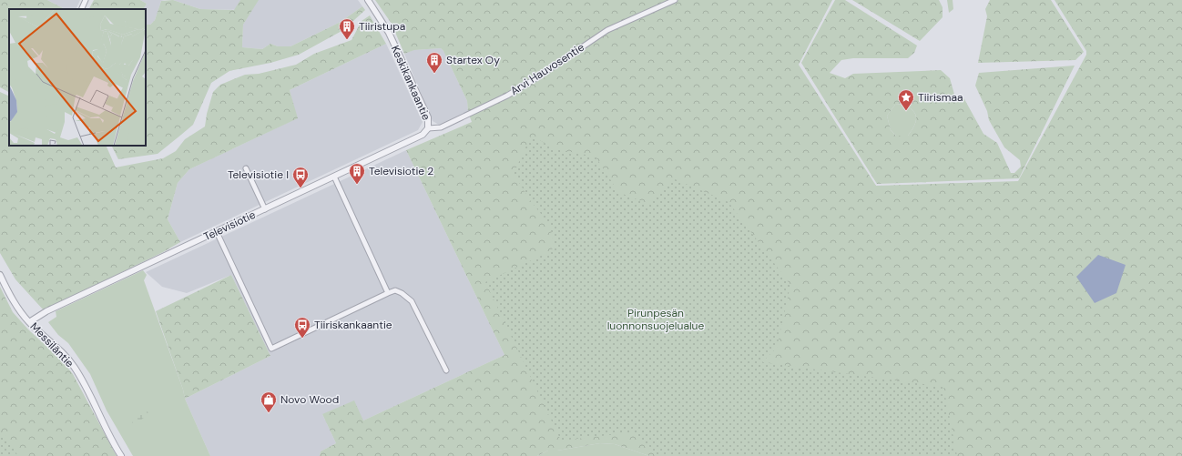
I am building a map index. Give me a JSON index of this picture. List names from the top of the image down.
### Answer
{
  "streets": {
    "street": [
      "Arvi Hauvosentie",
      "Keskikankaantie",
      "Televisiotie",
      "Messiläntie"
    ]
  },
  "crossings": [
    ["Arvi Hauvosentie", "Keskikankaantie"],
    ["Arvi Hauvosentie", "Televisiotie"],
    ["Keskikankaantie", "Televisiotie"],
    ["Televisiotie", "Messiläntie"]
  ],
  "parks": ["Pirunpesän luonnonsuojelualue"],
  "places": {
    "building": ["Tiiristupa", "Startex Oy", "Televisiotie 2"],
    "place": ["Tiirismaa"],
    "bus stop": ["Televisiotie I", "Tiiriskankaantie"],
    "shop": ["Novo Wood"]
  }
}
